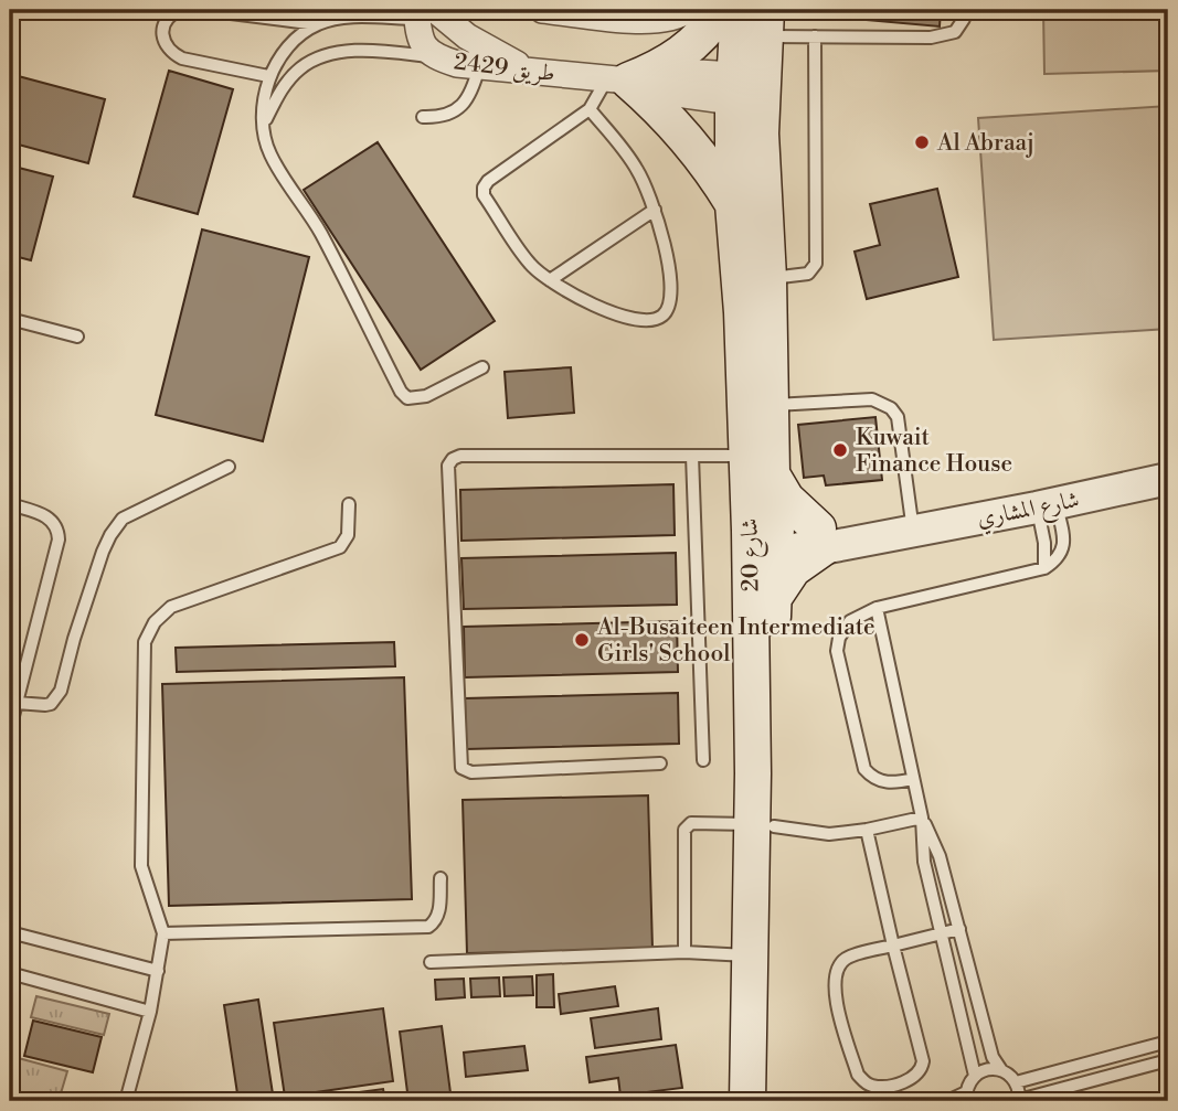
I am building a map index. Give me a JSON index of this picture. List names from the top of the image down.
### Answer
{
  "streets": {
    "main road": ["شارع 20"],
    "street": ["طريق 2429", "شارع المشاري"]
  },
  "crossings": [
    ["طريق 2429", "شارع 20"],
    ["شارع المشاري", "شارع 20"]
  ],
  "places": ["Al Abraaj", "Kuwait Finance House", "Al-Busaiteen Intermediate Girls' School"]
}
